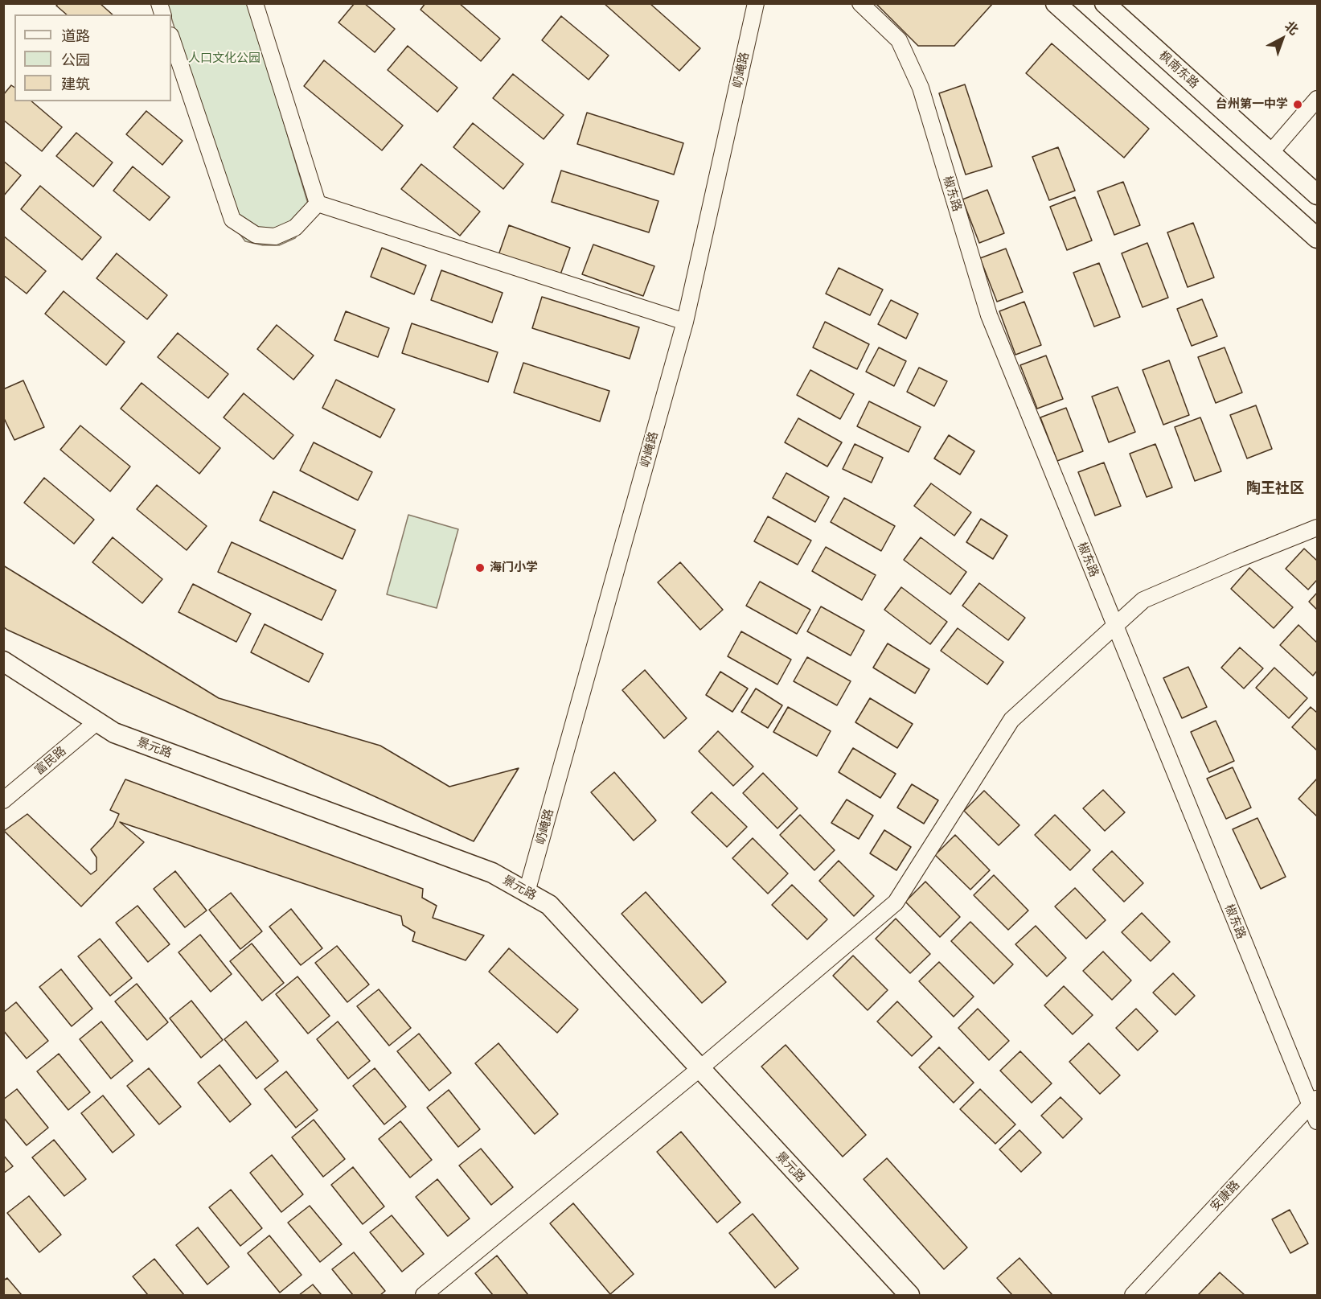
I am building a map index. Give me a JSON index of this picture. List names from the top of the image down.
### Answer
{
  "streets": {
    "main road": ["枫南东路", "景元路"],
    "street": [
      "屷崦路",
      "椒东路",
      "富民路",
      "安康路"
    ]
  },
  "crossings": [
    ["屷崦路", "景元路"],
    ["椒东路", "安康路"],
    ["景元路", "富民路"]
  ],
  "districts": ["陶王社区"],
  "parks": ["人口文化公园"],
  "places": ["台州第一中学", "海门小学"],
  "legend": ["道路", "公园", "建筑"],
  "north": "top right"
}
